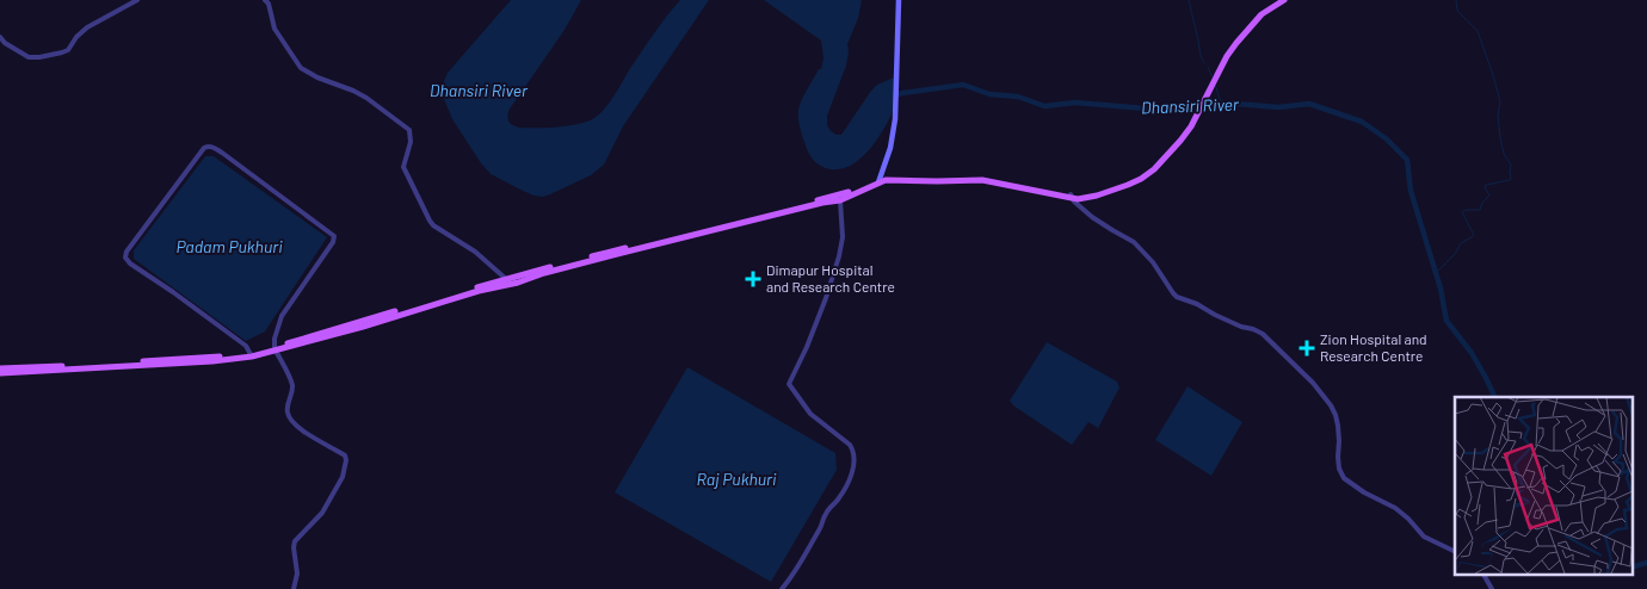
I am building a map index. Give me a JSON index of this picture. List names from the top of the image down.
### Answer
{
  "water": ["Dhansiri River", "Padam Pukhuri", "Raj Pukhuri"],
  "places": {
    "health": ["Dimapur Hospital and Research Centre", "Zion Hospital and Research Centre"]
  }
}
